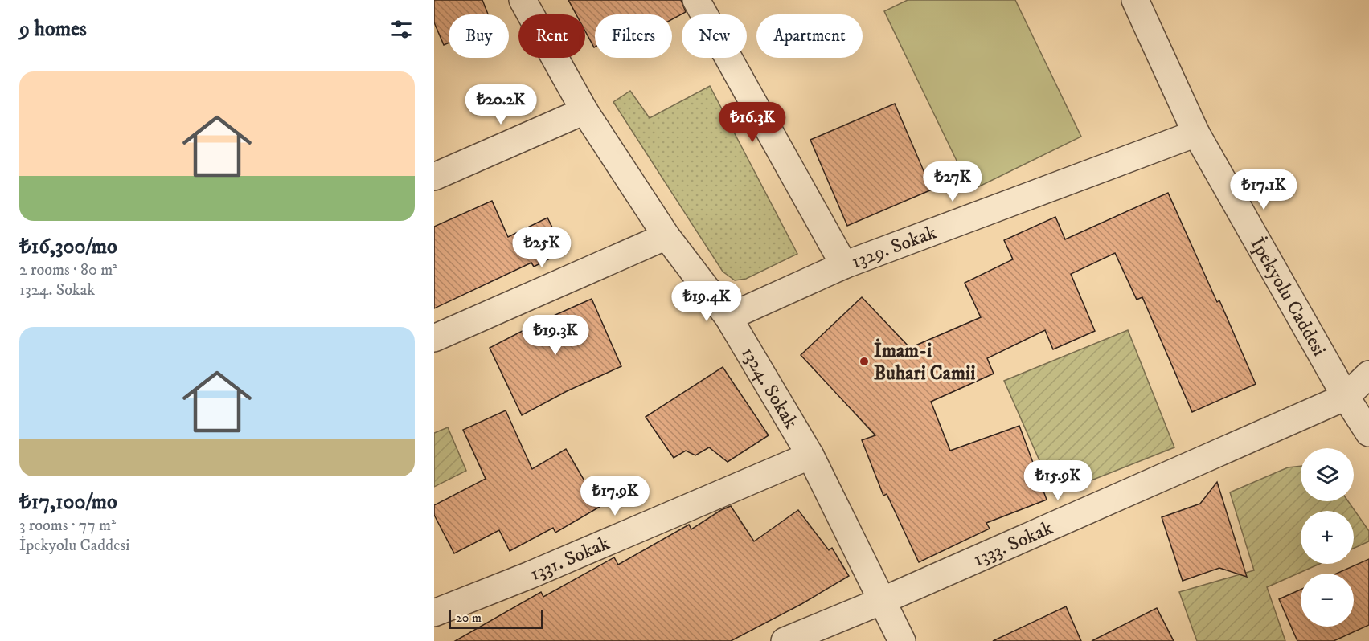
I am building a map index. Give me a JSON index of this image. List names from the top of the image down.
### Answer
{
  "streets": {
    "street": [
      "1329. Sokak",
      "İpekyolu Caddesi",
      "1324. Sokak",
      "1333. Sokak",
      "1331. Sokak"
    ]
  },
  "crossings": [
    ["1329. Sokak", "İpekyolu Caddesi"],
    ["1329. Sokak", "1324. Sokak"],
    ["İpekyolu Caddesi", "1333. Sokak"],
    ["1324. Sokak", "1333. Sokak"],
    ["1324. Sokak", "1331. Sokak"]
  ],
  "places": ["İmam-i Buhari Camii"],
  "scale_bar": "20 m",
  "page": {
    "heading": "9 homes",
    "chip": [
      "Buy",
      "Rent",
      "Filters",
      "New",
      "Apartment"
    ],
    "list": [
      {
        "name": "₺16,300/mo",
        "note": "2 rooms · 80 m² · 1324. Sokak"
      },
      {
        "name": "₺17,100/mo",
        "note": "3 rooms · 77 m² · İpekyolu Caddesi"
      }
    ],
    "price": [
      "₺20.2K",
      "₺16.3K",
      "₺27K",
      "₺17.1K",
      "₺25K",
      "₺19.4K",
      "₺19.3K",
      "₺15.9K",
      "₺17.9K"
    ],
    "map_buttons": ["+", "−"],
    "scale": "20 m"
  }
}
